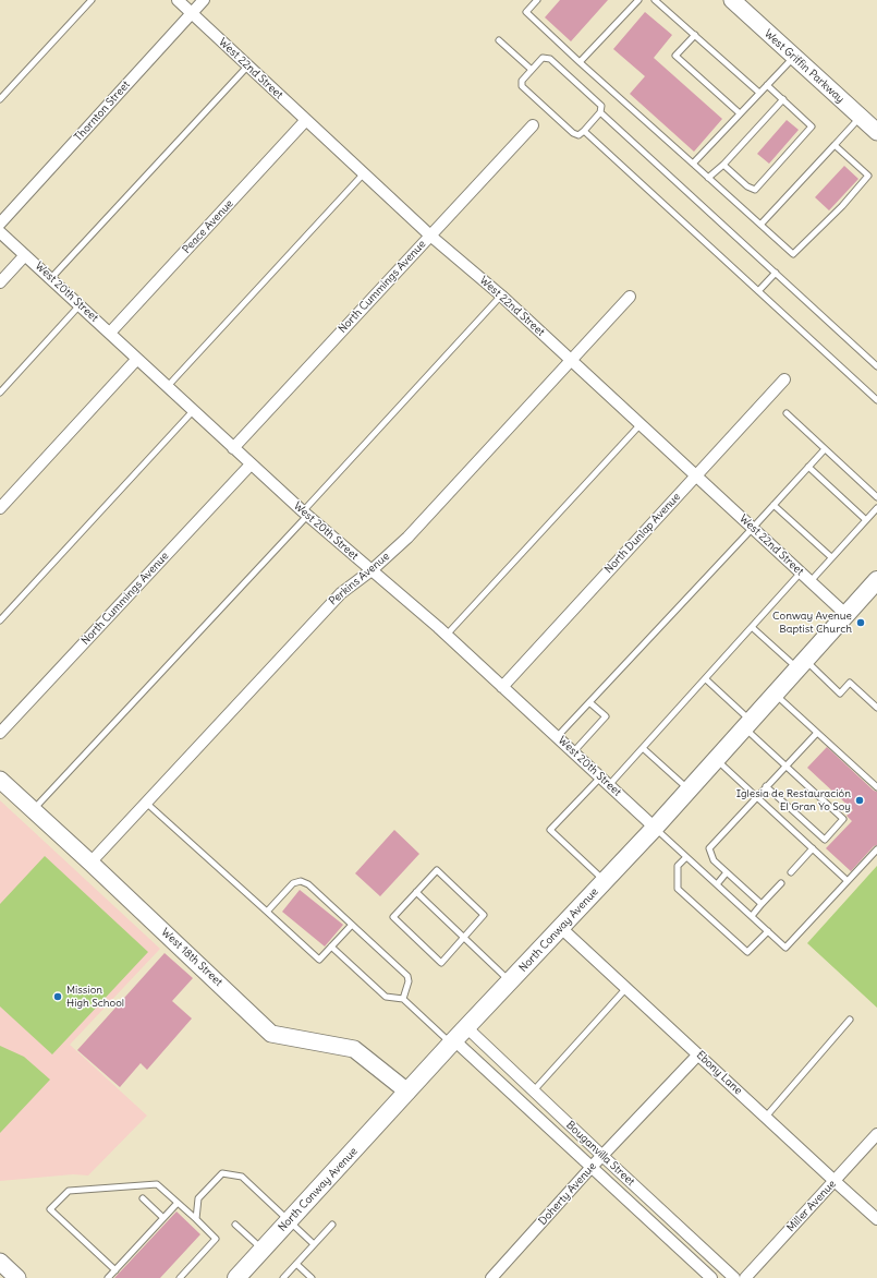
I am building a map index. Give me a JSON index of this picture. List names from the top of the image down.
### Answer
{
  "streets": {
    "main road": ["North Conway Avenue"],
    "street": [
      "West Griffin Parkway",
      "West 22nd Street",
      "Thornton Street",
      "Peace Avenue",
      "North Cummings Avenue",
      "West 20th Street",
      "North Dunlap Avenue",
      "Perkins Avenue",
      "West 18th Street",
      "Ebony Lane",
      "Bouganvilla Street",
      "Doherty Avenue",
      "Miller Avenue"
    ]
  },
  "crossings": [
    ["West 22nd Street", "Thornton Street"],
    ["West 22nd Street", "Peace Avenue"],
    ["West 22nd Street", "North Cummings Avenue"],
    ["West 22nd Street", "North Dunlap Avenue"],
    ["West 22nd Street", "Perkins Avenue"],
    ["West 22nd Street", "North Conway Avenue"],
    ["Peace Avenue", "West 20th Street"],
    ["North Cummings Avenue", "West 20th Street"],
    ["West 20th Street", "North Dunlap Avenue"],
    ["West 20th Street", "Perkins Avenue"],
    ["West 20th Street", "North Conway Avenue"],
    ["Perkins Avenue", "West 18th Street"],
    ["North Conway Avenue", "West 18th Street"],
    ["North Conway Avenue", "Ebony Lane"],
    ["North Conway Avenue", "Bouganvilla Street"],
    ["Ebony Lane", "Doherty Avenue"],
    ["Ebony Lane", "Miller Avenue"],
    ["Bouganvilla Street", "Doherty Avenue"]
  ],
  "places": ["Conway Avenue Baptist Church", "Iglesia de Restauración El Gran Yo Soy", "Mission High School"]
}
